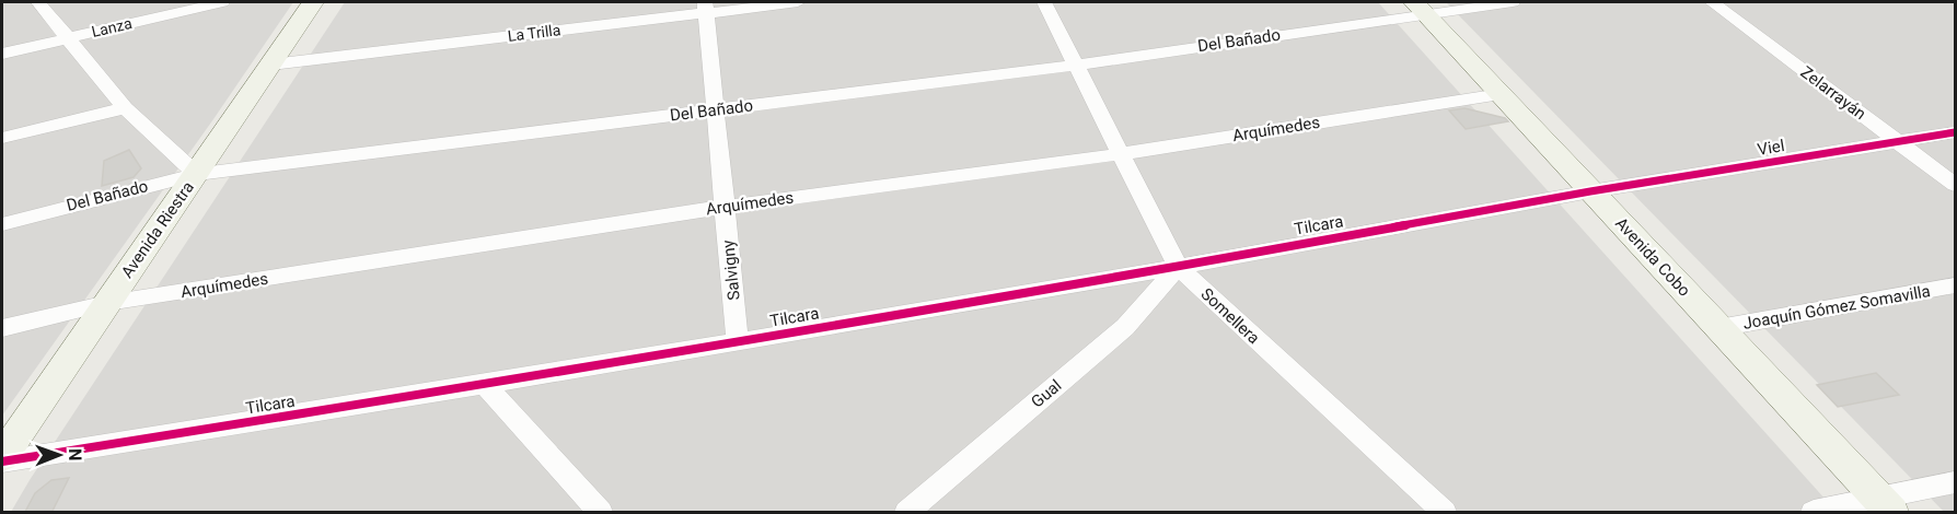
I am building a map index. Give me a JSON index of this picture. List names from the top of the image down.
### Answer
{
  "streets": {
    "main road": ["Avenida Riestra", "Avenida Cobo"],
    "street": [
      "Lanza",
      "La Trilla",
      "Del Bañado",
      "Zelarrayán",
      "Arquímedes",
      "Viel",
      "Tilcara",
      "Salvigny",
      "Joaquín Gómez Somavilla",
      "Somellera",
      "Gual"
    ]
  },
  "crossings": [
    ["La Trilla", "Avenida Riestra"],
    ["La Trilla", "Salvigny"],
    ["Del Bañado", "Avenida Riestra"],
    ["Del Bañado", "Avenida Cobo"],
    ["Del Bañado", "Salvigny"],
    ["Del Bañado", "Somellera"],
    ["Zelarrayán", "Viel"],
    ["Arquímedes", "Avenida Riestra"],
    ["Arquímedes", "Avenida Cobo"],
    ["Arquímedes", "Salvigny"],
    ["Arquímedes", "Somellera"],
    ["Viel", "Tilcara"],
    ["Viel", "Avenida Cobo"],
    ["Tilcara", "Avenida Riestra"],
    ["Tilcara", "Avenida Cobo"],
    ["Tilcara", "Salvigny"],
    ["Tilcara", "Somellera"],
    ["Tilcara", "Gual"],
    ["Avenida Cobo", "Joaquín Gómez Somavilla"],
    ["Somellera", "Gual"]
  ],
  "north": "right"
}
